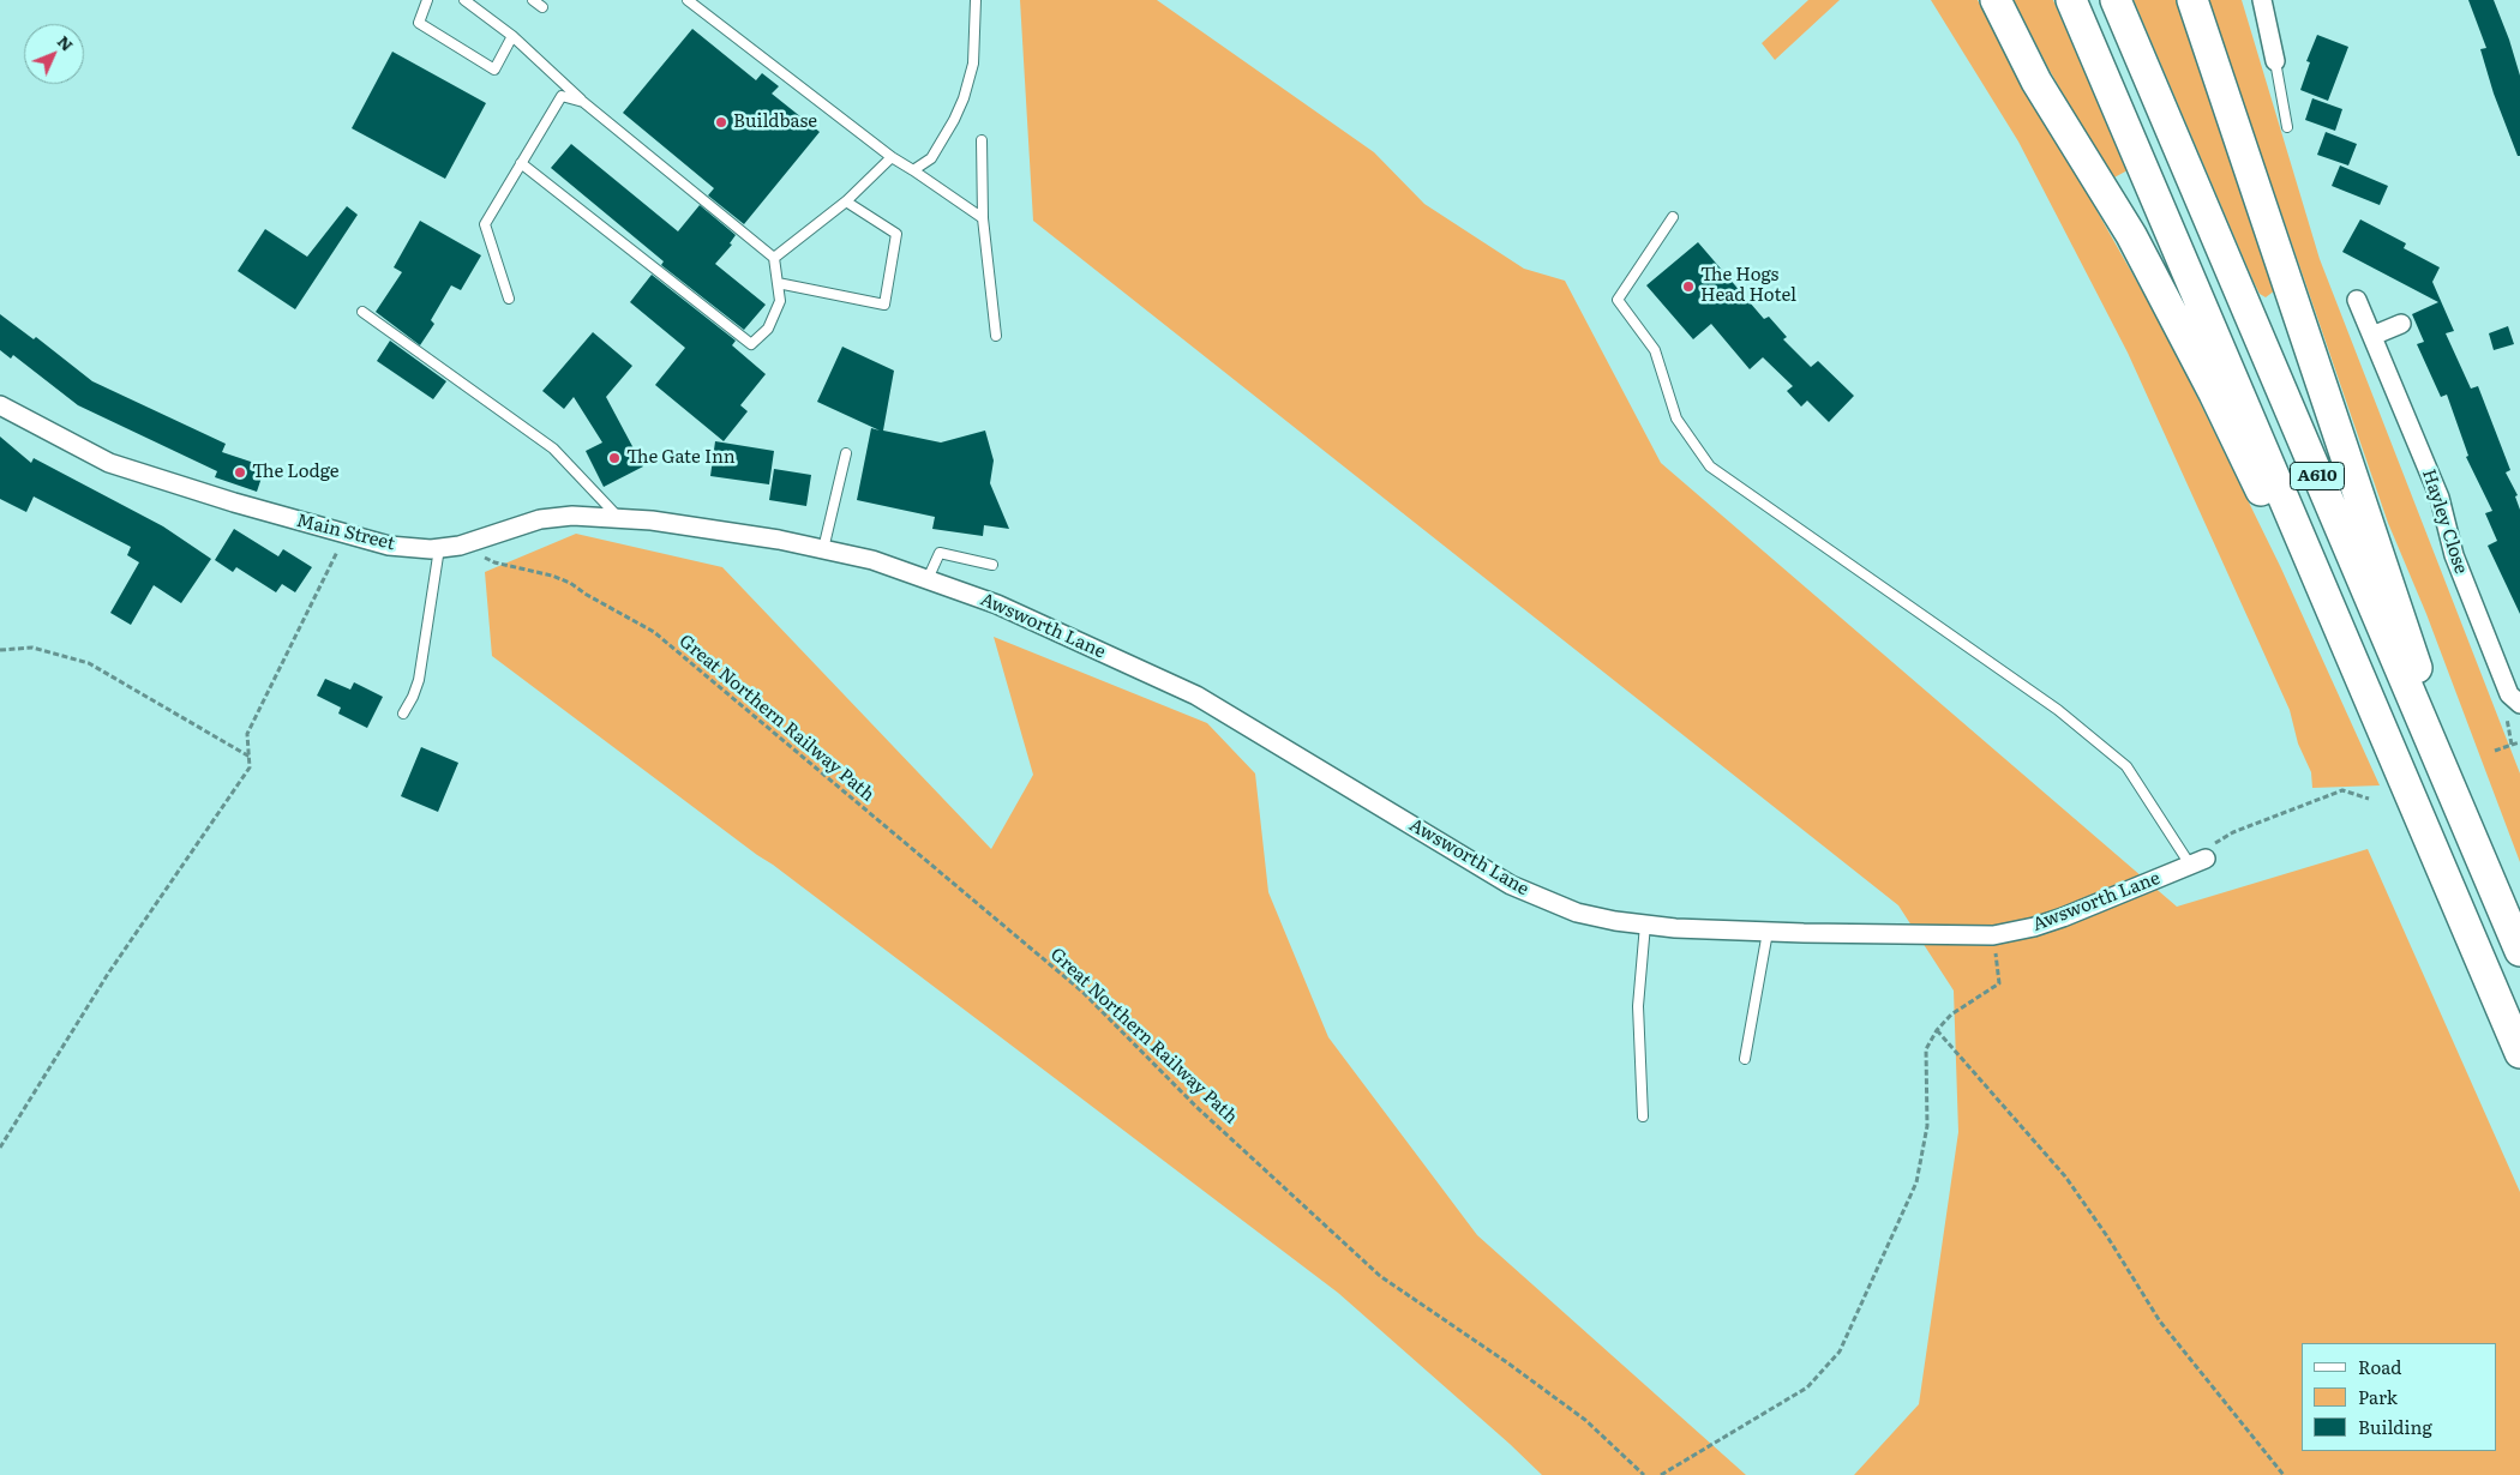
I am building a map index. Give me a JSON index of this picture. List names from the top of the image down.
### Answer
{
  "streets": {
    "highway": ["A610"],
    "street": ["Hayley Close", "Main Street", "Awsworth Lane"],
    "path": ["Great Northern Railway Path"]
  },
  "crossings": [
    ["Main Street", "Awsworth Lane"]
  ],
  "places": [
    "Buildbase",
    "The Hogs Head Hotel",
    "The Gate Inn",
    "The Lodge"
  ],
  "legend": ["Road", "Park", "Building"],
  "north": "top right"
}
